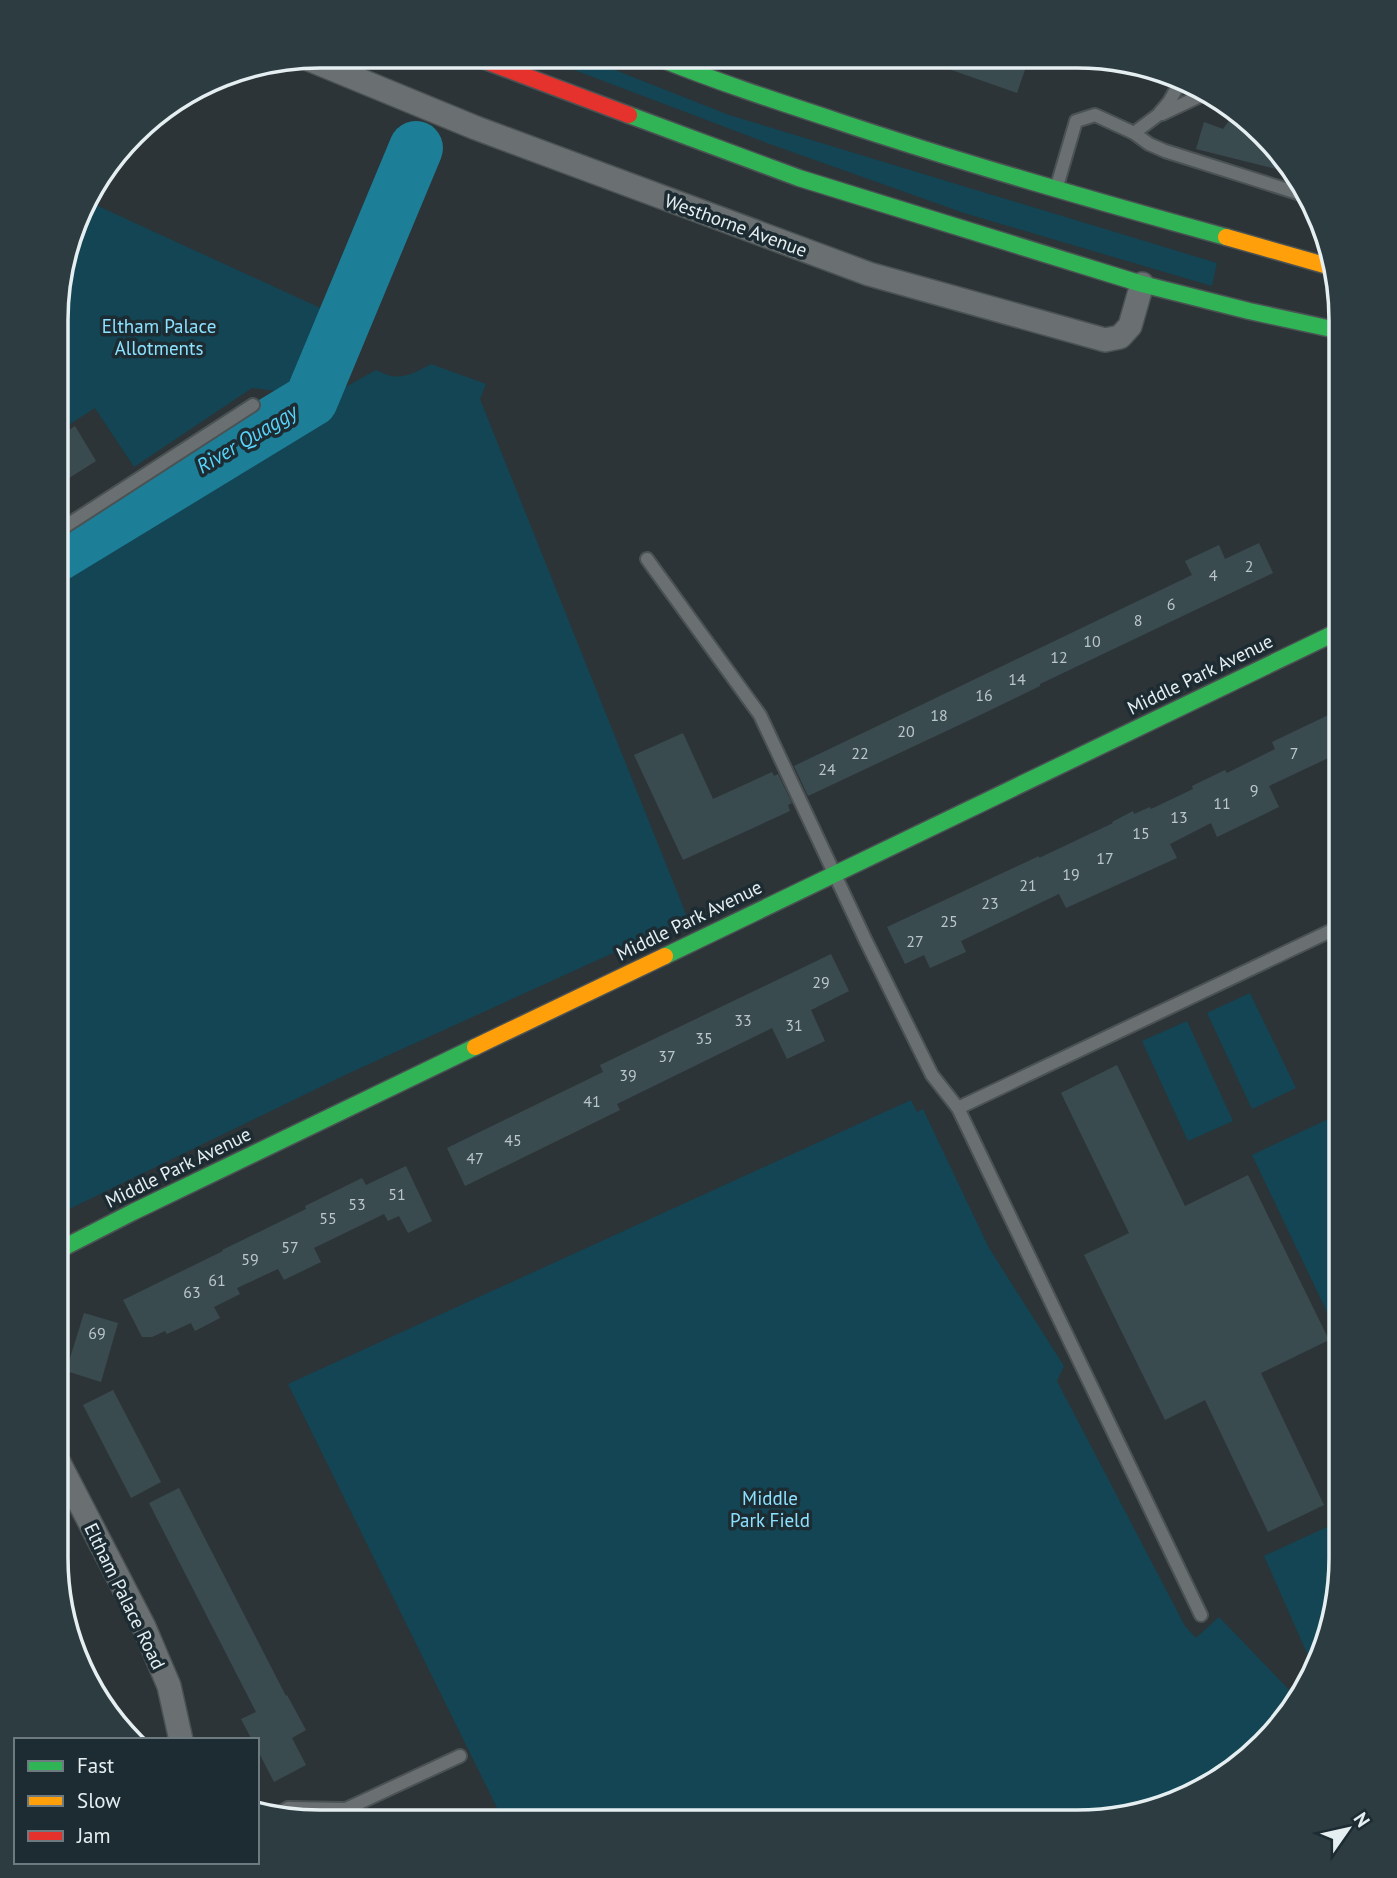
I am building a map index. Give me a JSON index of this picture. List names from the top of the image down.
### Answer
{
  "streets": {
    "main road": ["Middle Park Avenue"],
    "street": ["Westhorne Avenue", "Eltham Palace Road"]
  },
  "water": ["River Quaggy"],
  "parks": ["Eltham Palace Allotments", "Middle Park Field"],
  "house_numbers": [
    "2",
    "4",
    "6",
    "8",
    "10",
    "12",
    "14",
    "16",
    "18",
    "20",
    "22",
    "7",
    "24",
    "9",
    "11",
    "13",
    "15",
    "17",
    "19",
    "21",
    "23",
    "25",
    "27",
    "29",
    "33",
    "31",
    "35",
    "37",
    "39",
    "41",
    "45",
    "47",
    "51",
    "53",
    "55",
    "57",
    "59",
    "61",
    "63",
    "69"
  ],
  "legend": ["Fast", "Slow", "Jam"],
  "north": "top right"
}
